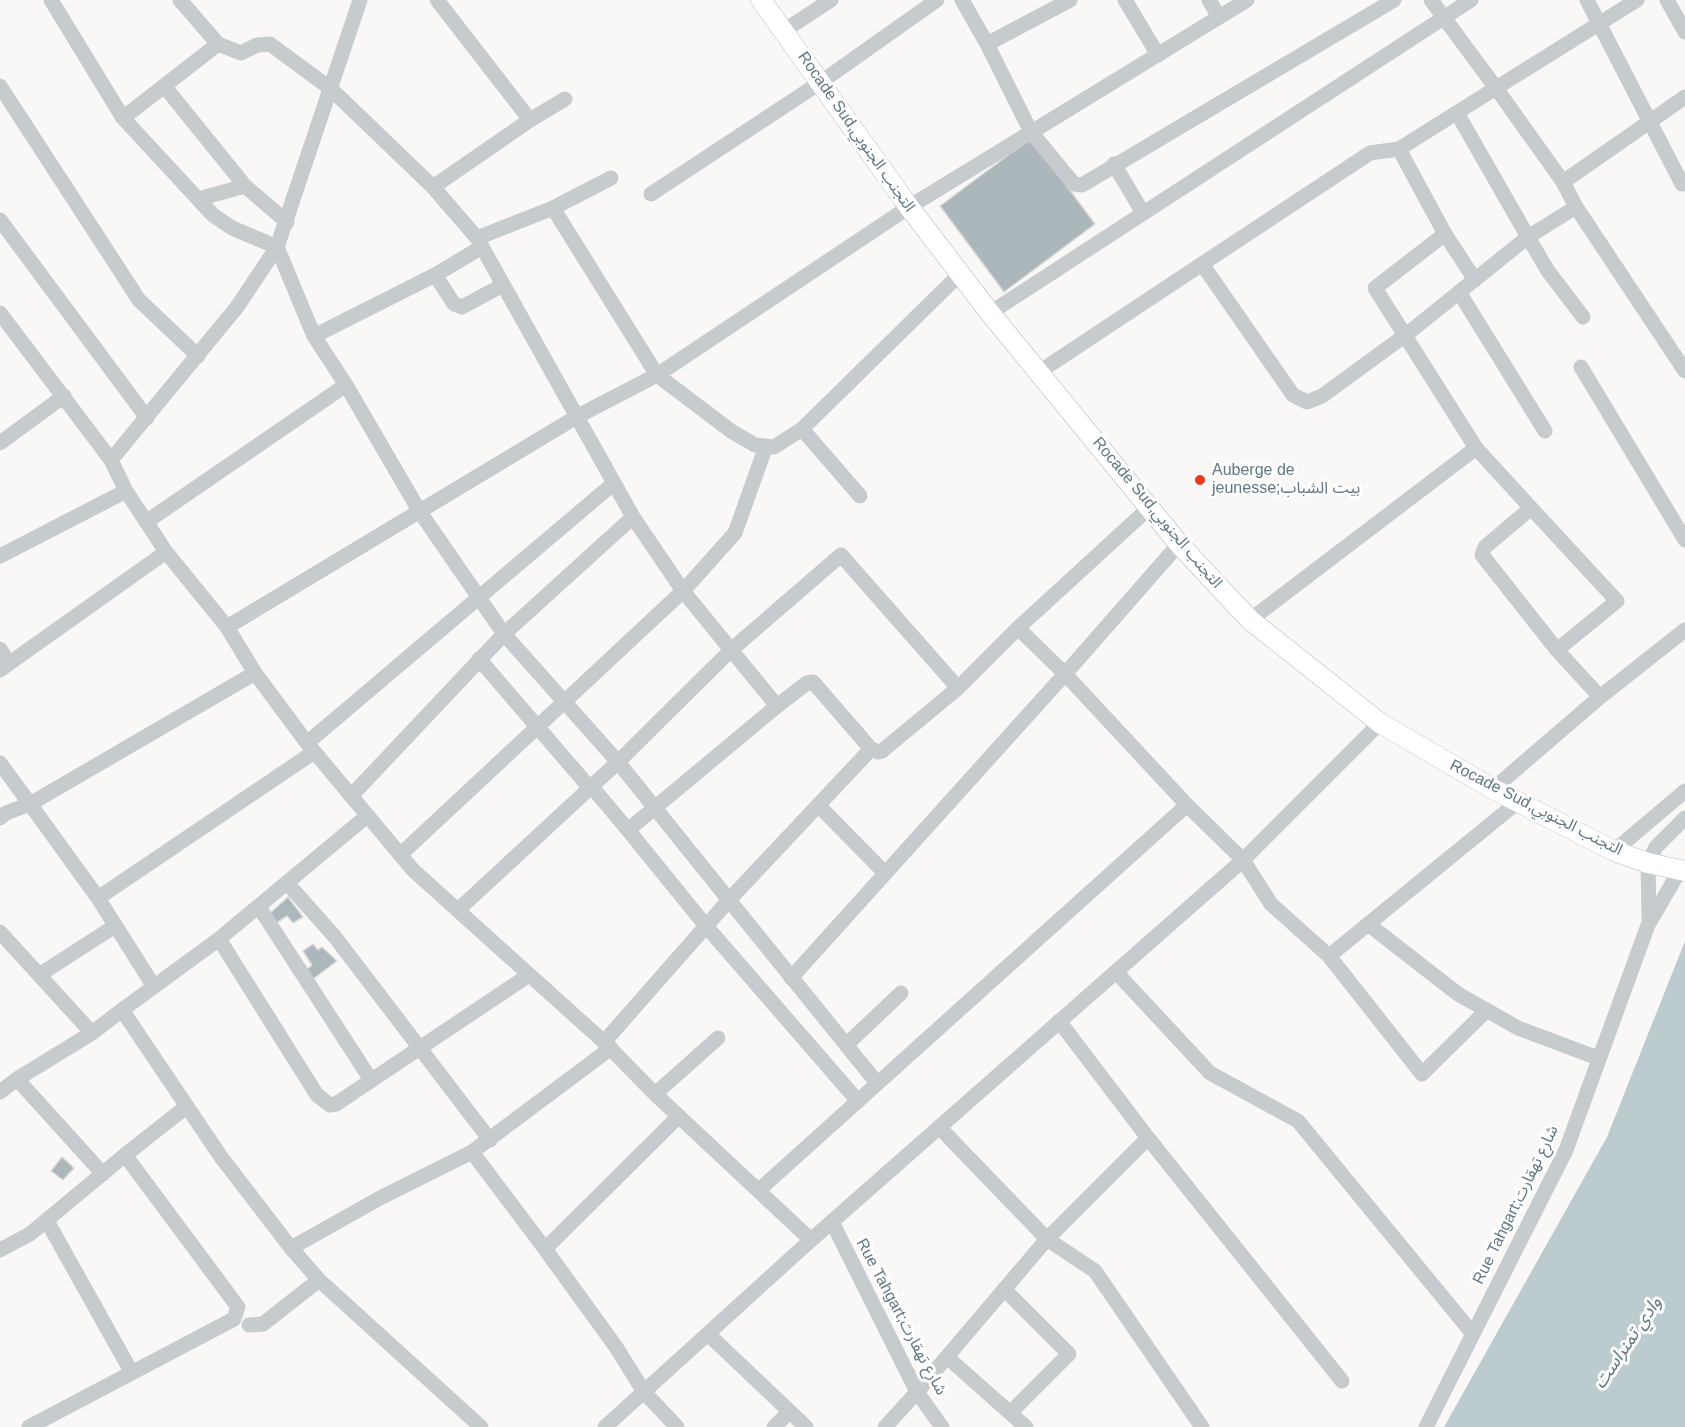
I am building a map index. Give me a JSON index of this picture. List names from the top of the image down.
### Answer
{
  "streets": {
    "main road": ["Rocade Sud,التجنب الجنوبي"],
    "street": ["Rue Tahgart;شارع تهقارت"]
  },
  "crossings": [
    ["Rocade Sud,التجنب الجنوبي", "Rue Tahgart;شارع تهقارت"]
  ],
  "water": ["وادي تمنراست"],
  "places": ["Auberge de jeunesse;بيت الشباب"]
}
